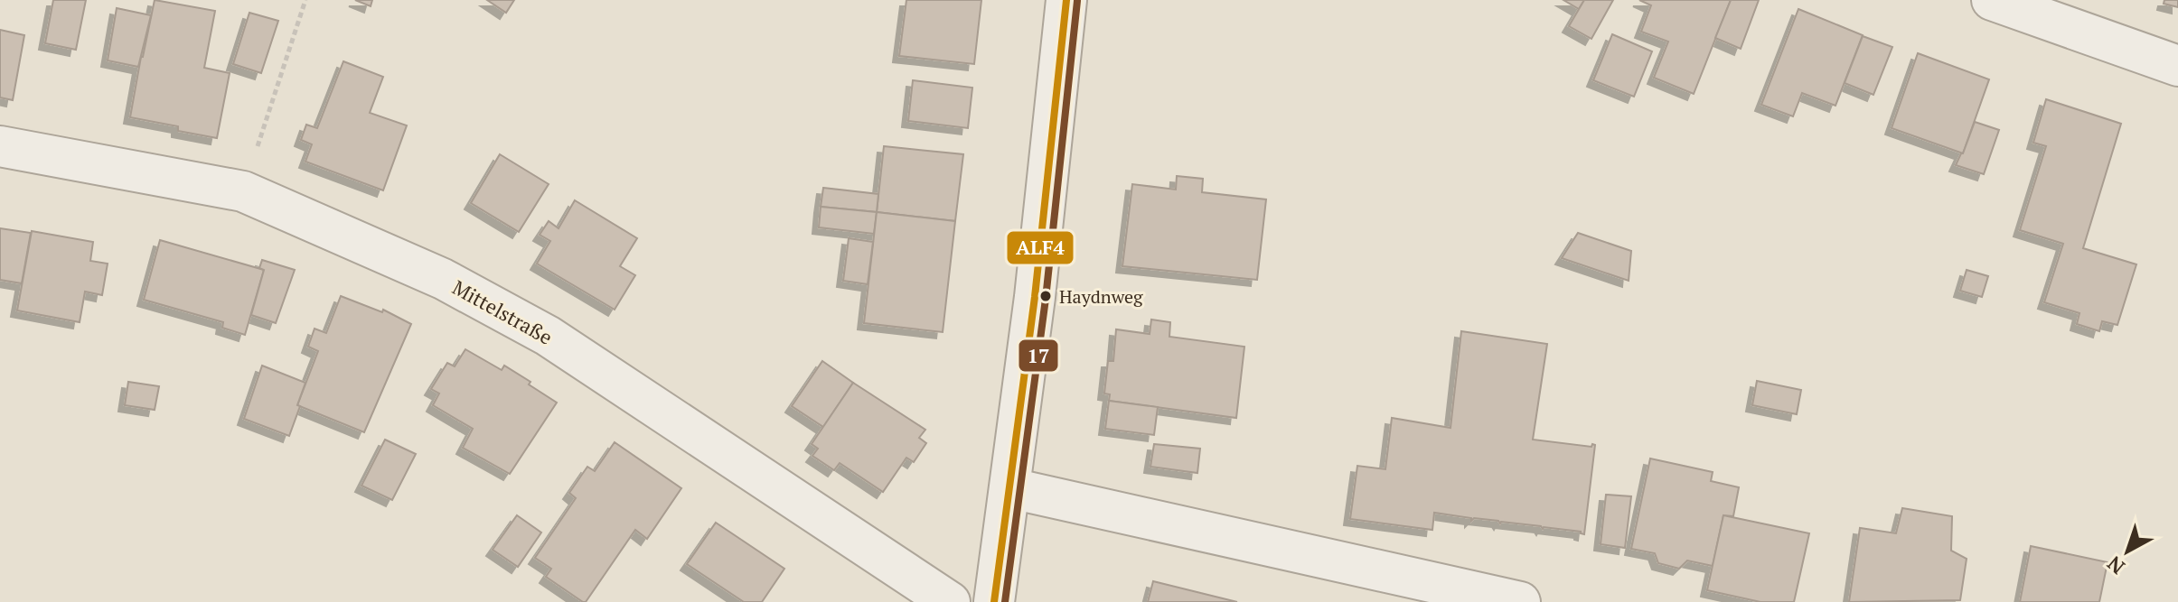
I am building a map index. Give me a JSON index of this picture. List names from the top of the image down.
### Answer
{
  "streets": {
    "street": ["Mittelstraße"]
  },
  "places": ["Haydnweg"],
  "lines": ["transit line ALF4", "transit line 17"],
  "north": "bottom left"
}
